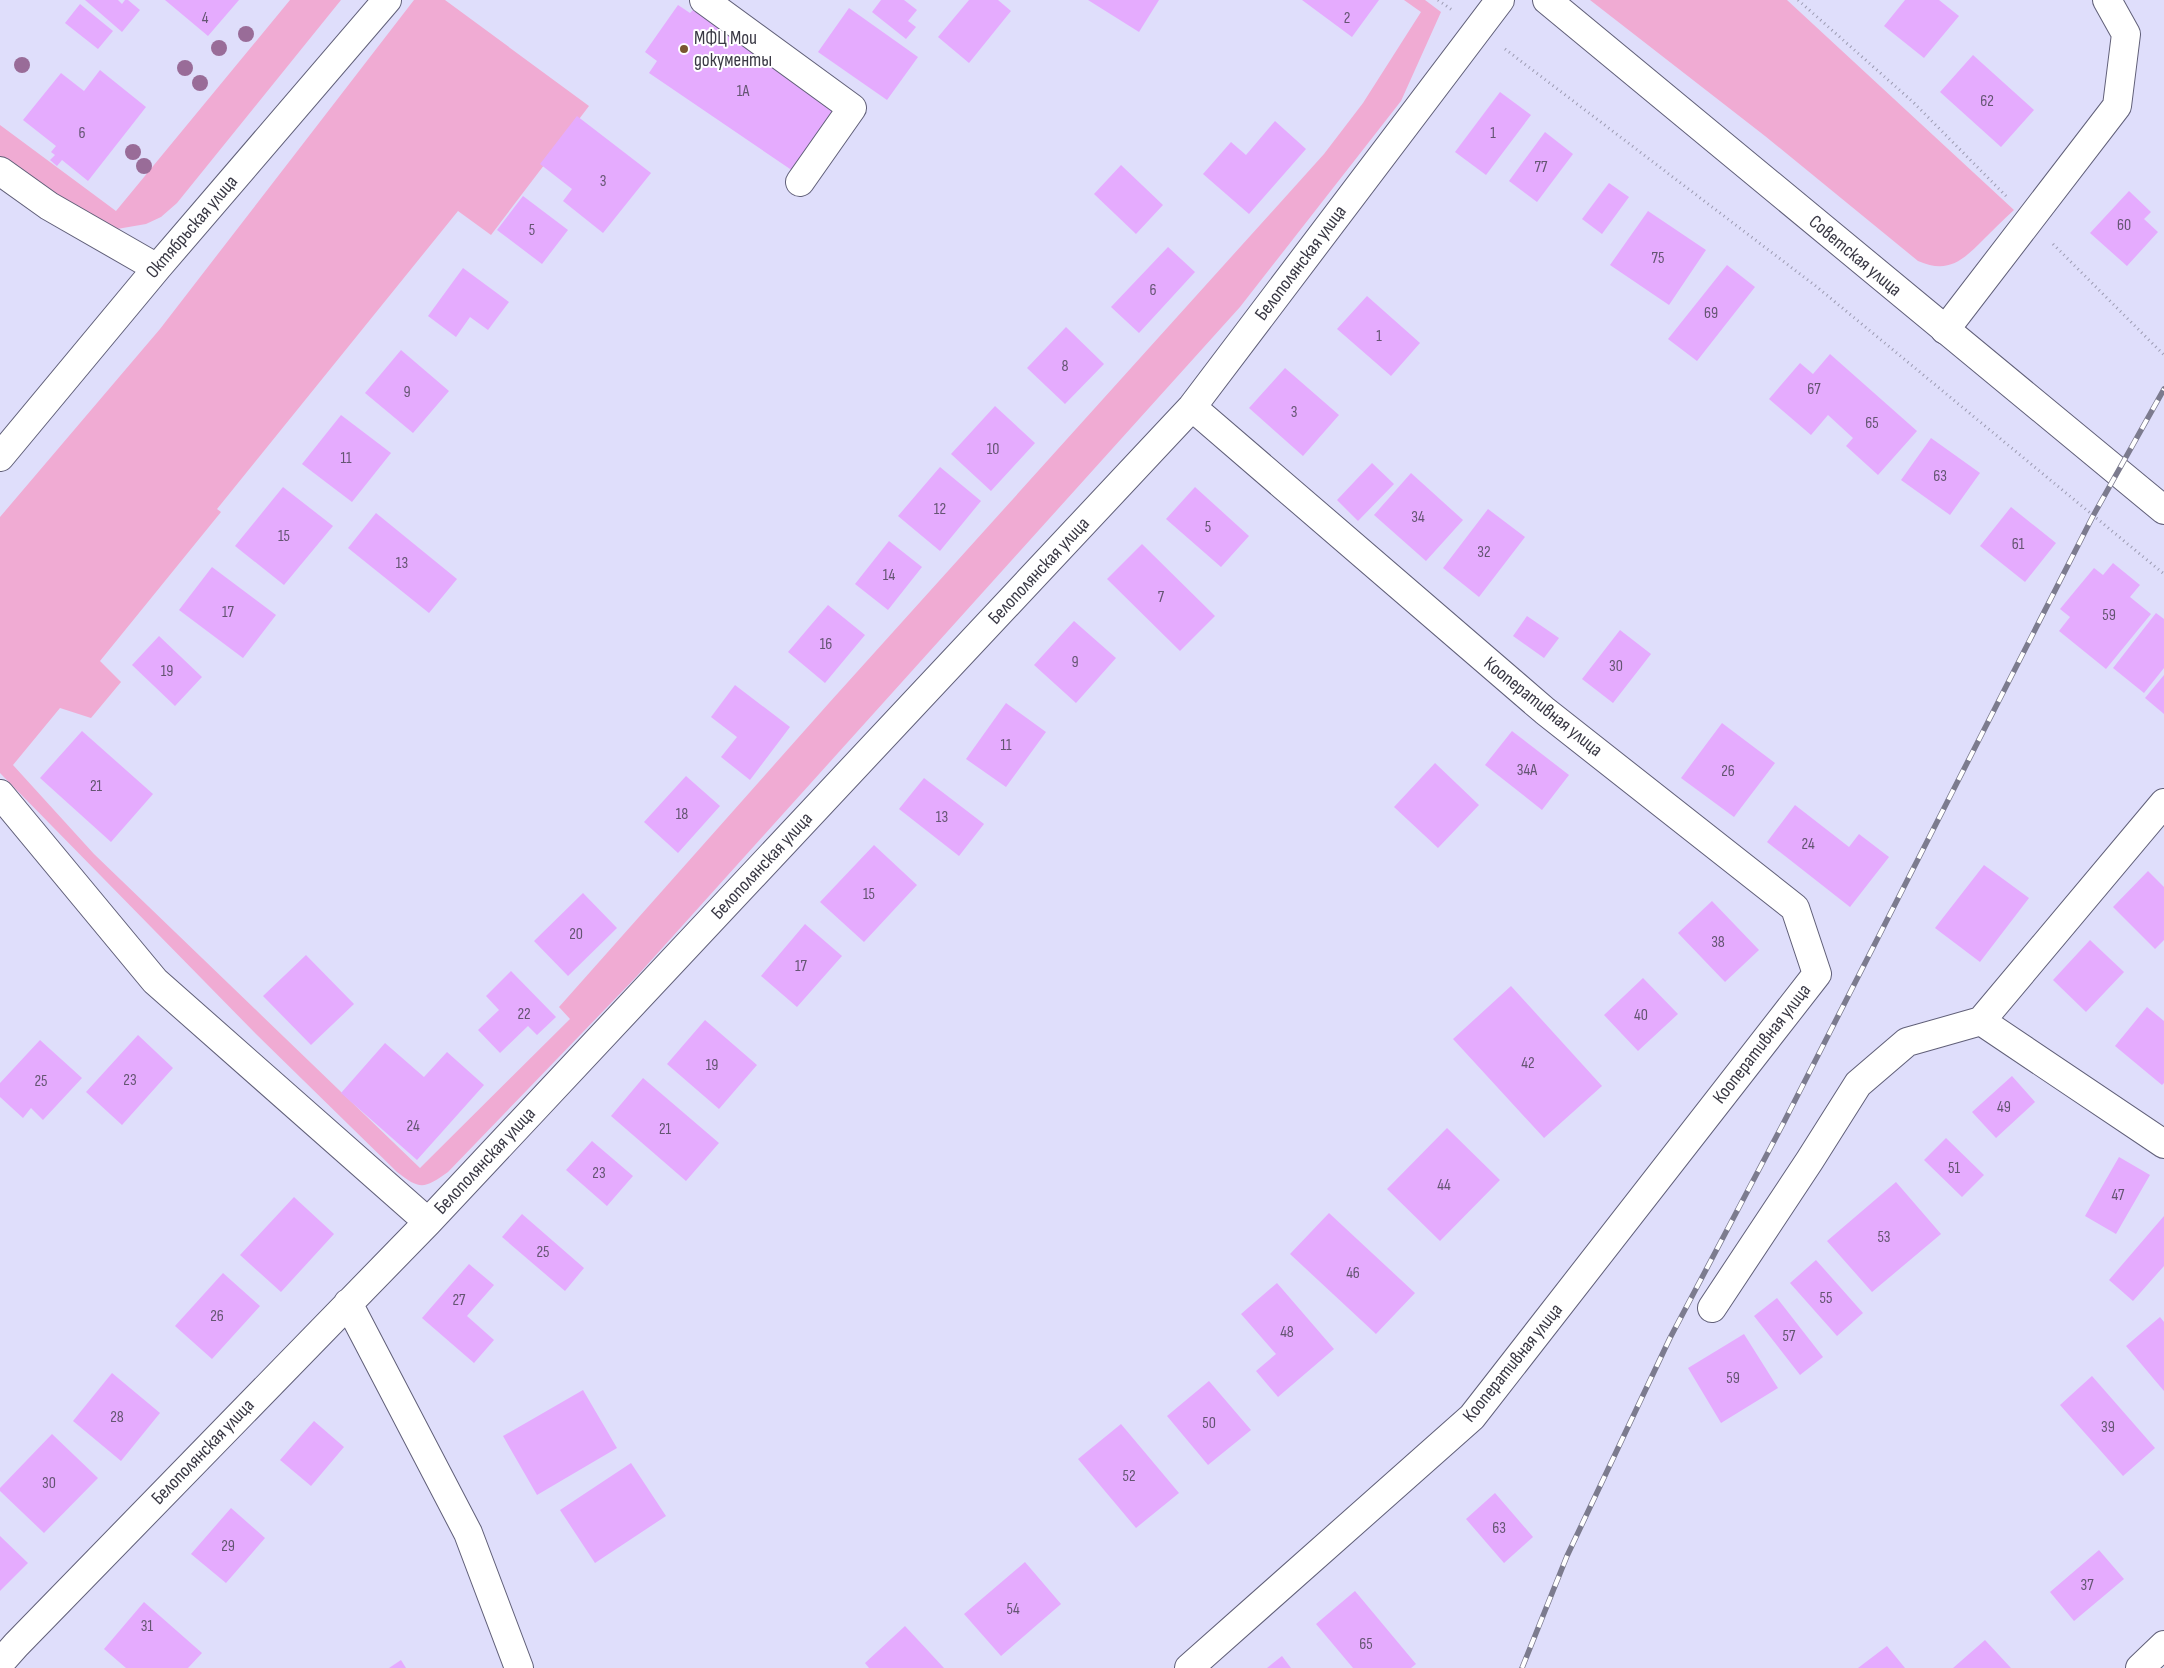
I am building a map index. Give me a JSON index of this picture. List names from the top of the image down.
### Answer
{
  "streets": {
    "street": [
      "Октябрьская улица",
      "Советская улица",
      "Белополянская улица",
      "Кооперативная улица"
    ]
  },
  "crossings": [
    ["Белополянская улица", "Кооперативная улица"]
  ],
  "places": ["МФЦ Мои документы"],
  "house_numbers": [
    "4",
    "2",
    "1А",
    "62",
    "6",
    "1",
    "77",
    "3",
    "60",
    "5",
    "75",
    "6",
    "69",
    "1",
    "8",
    "67",
    "9",
    "3",
    "65",
    "10",
    "11",
    "63",
    "12",
    "34",
    "5",
    "15",
    "61",
    "32",
    "13",
    "14",
    "7",
    "17",
    "59",
    "16",
    "9",
    "30",
    "19",
    "11",
    "34А",
    "26",
    "21",
    "18",
    "13",
    "24",
    "15",
    "20",
    "38",
    "17",
    "22",
    "40",
    "42",
    "19",
    "23",
    "25",
    "49",
    "24",
    "21",
    "51",
    "23",
    "44",
    "47",
    "53",
    "25",
    "46",
    "55",
    "27",
    "26",
    "48",
    "57",
    "59",
    "28",
    "50",
    "39",
    "52",
    "30",
    "63",
    "29",
    "37",
    "54",
    "31",
    "65"
  ]
}
